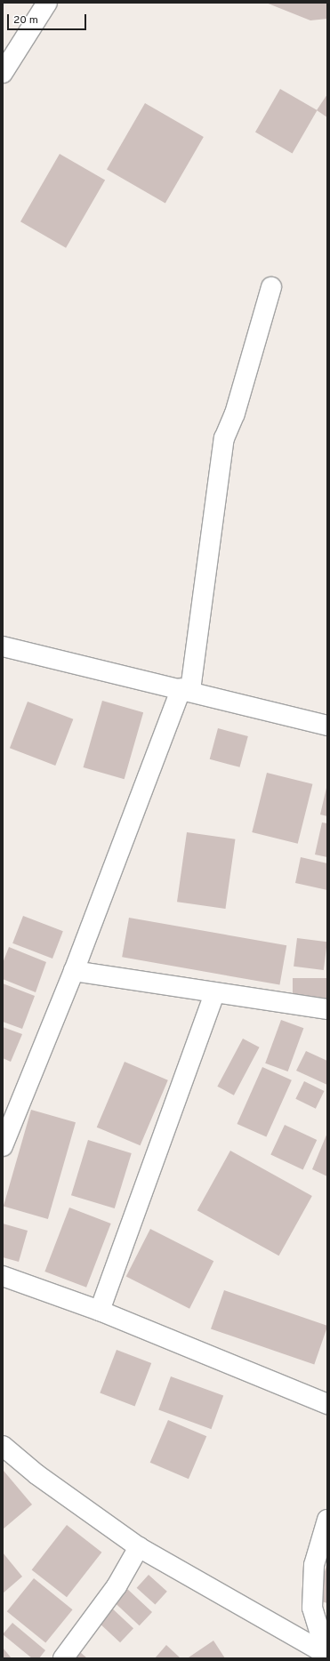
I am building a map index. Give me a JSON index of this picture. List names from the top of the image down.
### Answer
{
  "scale_bar": "20 m"
}
